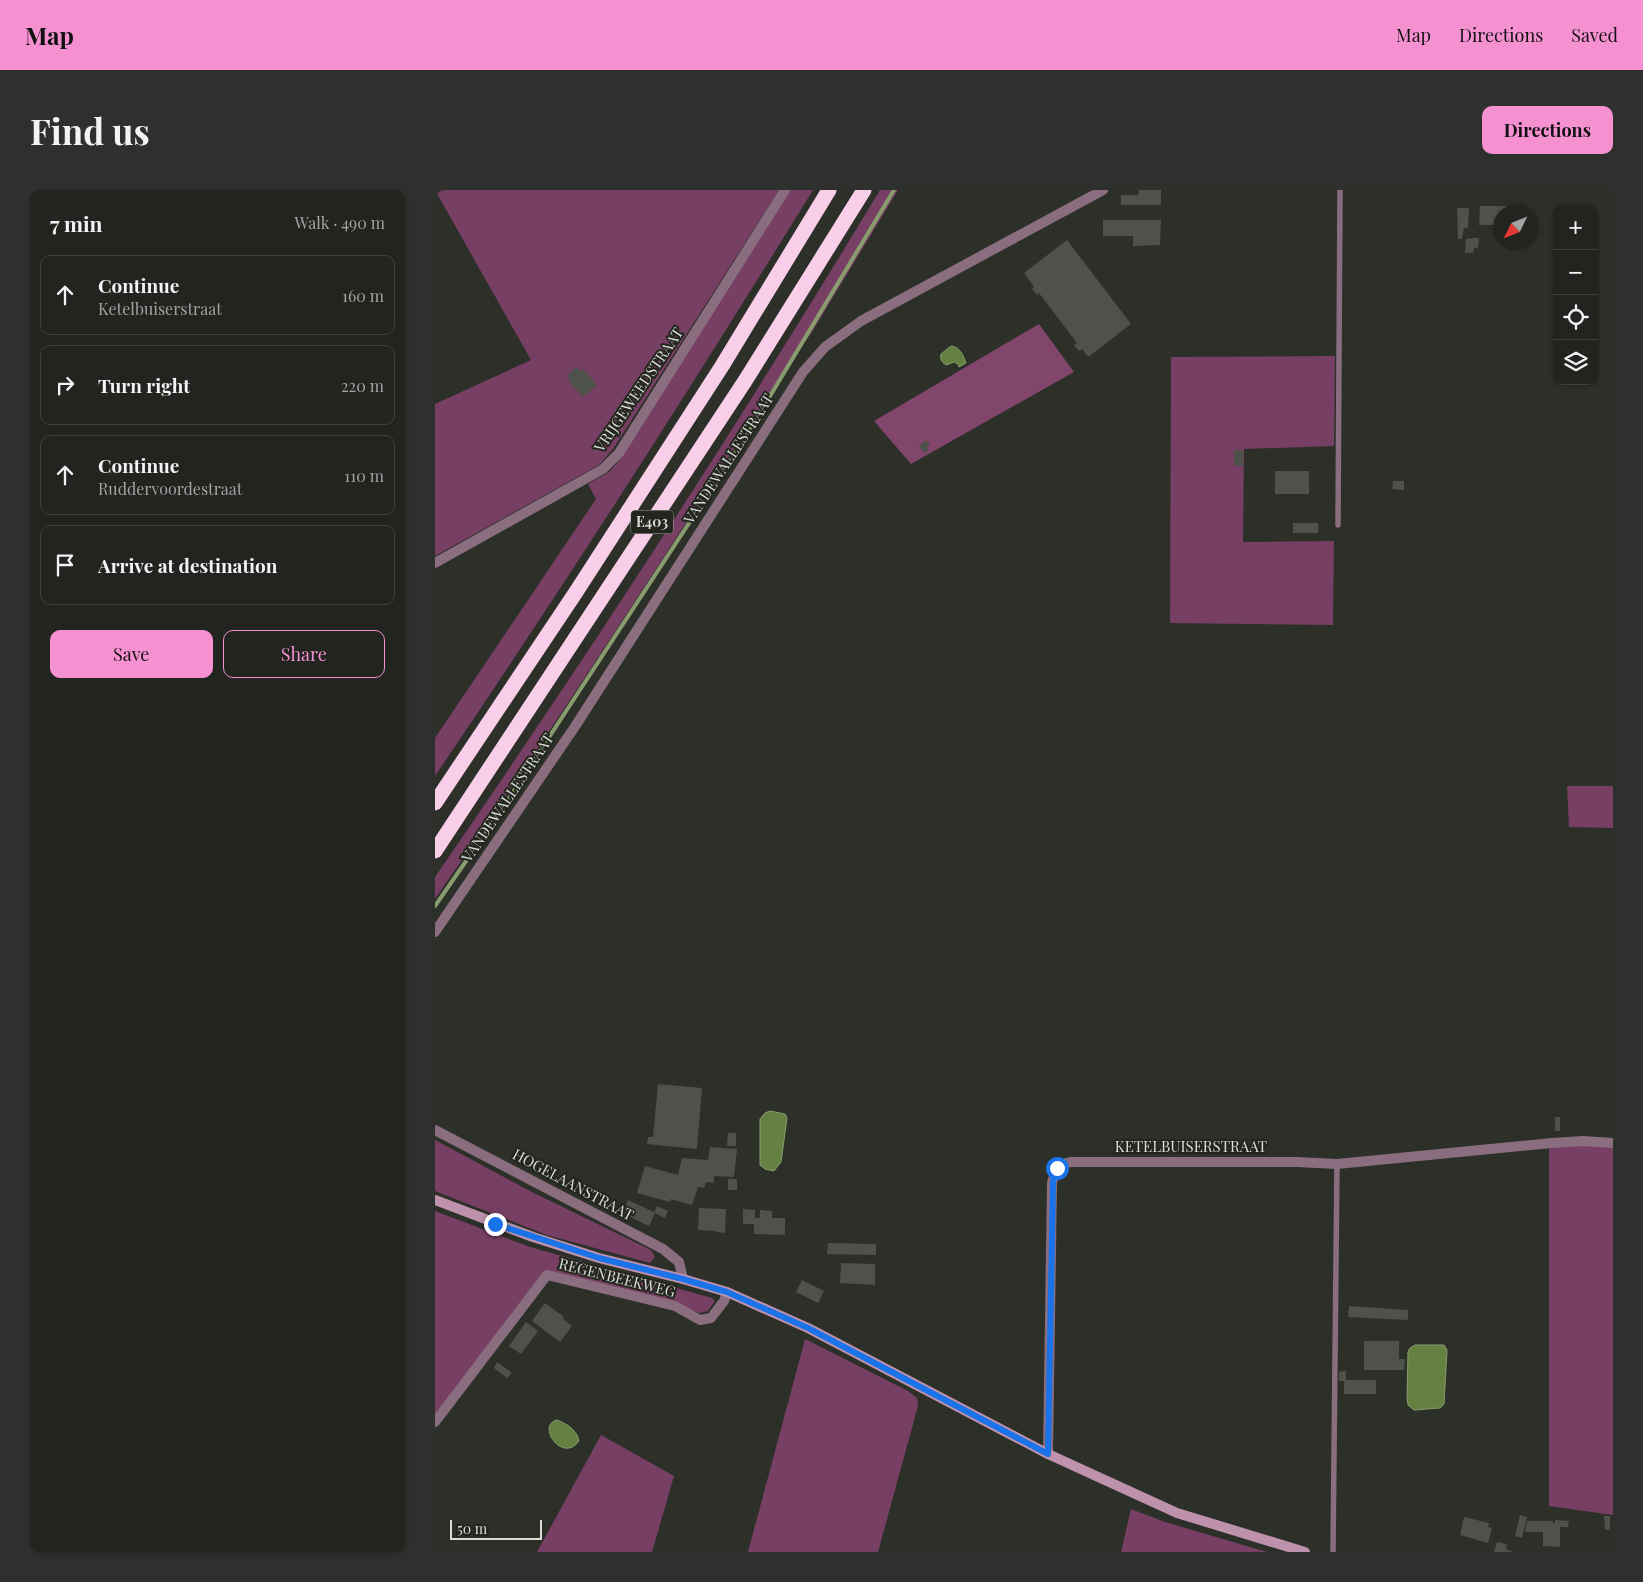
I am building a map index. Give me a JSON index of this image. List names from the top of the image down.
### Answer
{
  "streets": {
    "highway": ["E403"],
    "street": [
      "VRIJGEWEEDSTRAAT",
      "VANDEWALLESTRAAT",
      "KETELBUISERSTRAAT",
      "HOGELAANSTRAAT",
      "REGENBEEKWEG"
    ]
  },
  "scale_bar": "50 m",
  "north": "bottom left",
  "page": {
    "header": "Map",
    "nav": ["Map", "Directions", "Saved"],
    "buttons": [
      "Directions",
      ["Save", "Share"]
    ],
    "title": "Find us",
    "heading": ["7 min", "Walk · 490 m"],
    "map_buttons": ["+", "−"],
    "list": [
      ["Continue", "Ketelbuiserstraat", "160 m"],
      ["Turn right", "220 m"],
      ["Continue", "Ruddervoordestraat", "110 m"],
      "Arrive at destination"
    ],
    "scale": "50 m"
  }
}
